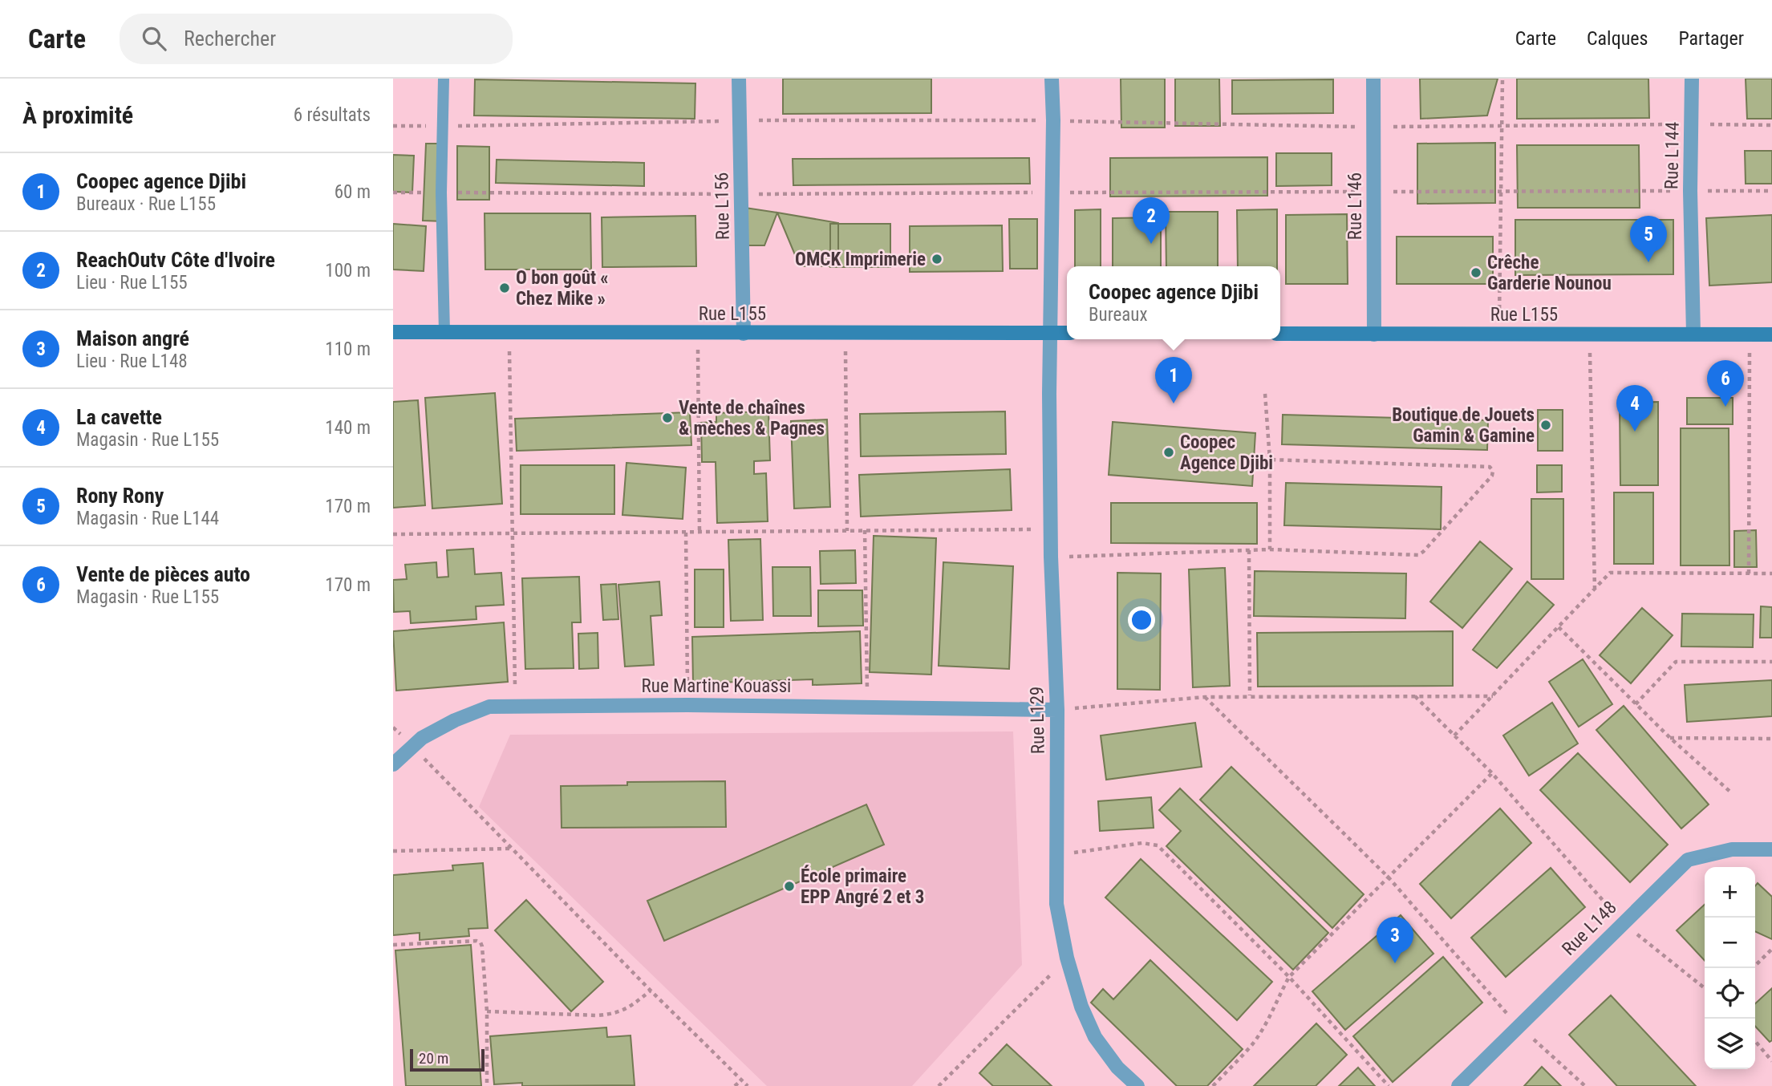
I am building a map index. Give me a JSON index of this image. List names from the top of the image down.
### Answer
{
  "streets": {
    "street": [
      "Rue L144",
      "Rue L156",
      "Rue L146",
      "Rue L155",
      "Rue Martine Kouassi",
      "Rue L129",
      "Rue L148"
    ]
  },
  "crossings": [
    ["Rue L144", "Rue L155"],
    ["Rue L156", "Rue L155"],
    ["Rue L146", "Rue L155"],
    ["Rue L155", "Rue L129"],
    ["Rue Martine Kouassi", "Rue L129"]
  ],
  "places": [
    "OMCK Imprimerie",
    "Crêche Garderie Nounou",
    "O bon goût « Chez Mike »",
    "Vente de chaînes & mèches & Pagnes",
    "Boutique de Jouets Gamin & Gamine",
    "Coopec Agence Djibi",
    "École primaire EPP Angré 2 et 3"
  ],
  "scale_bar": "20 m",
  "page": {
    "header": "Carte",
    "search": "Rechercher",
    "nav": ["Carte", "Calques", "Partager"],
    "heading": ["À proximité", "6 résultats"],
    "list": [
      {
        "mark": "1",
        "name": "Coopec agence Djibi",
        "note": "Bureaux · Rue L155",
        "value": "60 m"
      },
      {
        "mark": "2",
        "name": "ReachOutv Côte d'Ivoire",
        "note": "Lieu · Rue L155",
        "value": "100 m"
      },
      {
        "mark": "3",
        "name": "Maison angré",
        "note": "Lieu · Rue L148",
        "value": "110 m"
      },
      {
        "mark": "4",
        "name": "La cavette",
        "note": "Magasin · Rue L155",
        "value": "140 m"
      },
      {
        "mark": "5",
        "name": "Rony Rony",
        "note": "Magasin · Rue L144",
        "value": "170 m"
      },
      {
        "mark": "6",
        "name": "Vente de pièces auto",
        "note": "Magasin · Rue L155",
        "value": "170 m"
      }
    ],
    "pins": [
      "2",
      "5",
      "1",
      "6",
      "4",
      "3"
    ],
    "popup": ["Coopec agence Djibi", "Bureaux"],
    "map_buttons": ["+", "−"],
    "scale": "20 m"
  }
}
